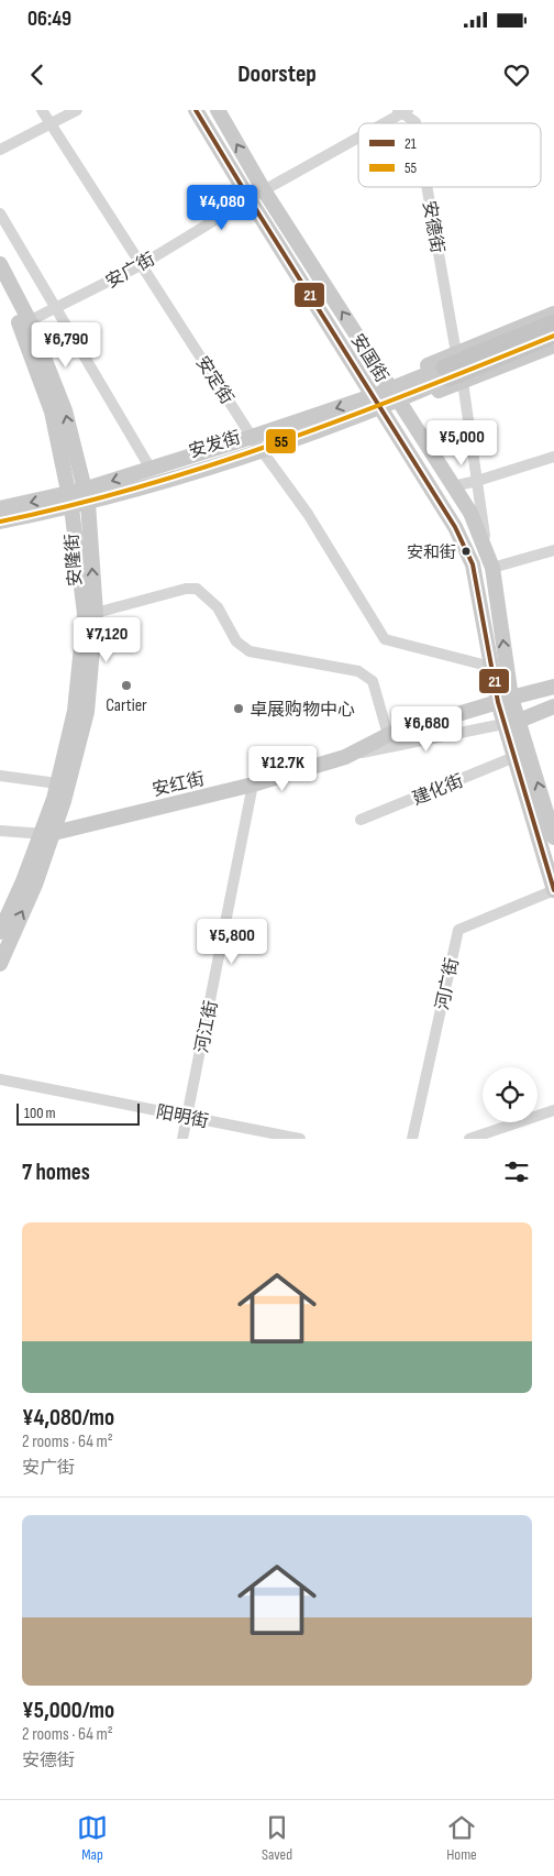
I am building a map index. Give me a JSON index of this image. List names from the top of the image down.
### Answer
{
  "streets": {
    "highway": ["安发街"],
    "main road": ["安国街", "安隆街", "安红街"],
    "street": [
      "安德街",
      "安广街",
      "安定街",
      "建化街",
      "河广街",
      "河江街",
      "阳明街"
    ]
  },
  "crossings": [
    ["安德街", "安广街"],
    ["安德街", "安发街"],
    ["安广街", "安国街"],
    ["安广街", "安定街"],
    ["安广街", "安隆街"],
    ["安国街", "安定街"],
    ["安国街", "安发街"],
    ["安国街", "安红街"],
    ["安定街", "安发街"],
    ["安发街", "安隆街"],
    ["安隆街", "安红街"],
    ["安红街", "河江街"],
    ["河江街", "阳明街"]
  ],
  "places": ["安和街", "Cartier", "卓展购物中心"],
  "lines": ["transit line 21", "transit line 55"],
  "legend": ["21", "55"],
  "scale_bar": "100 m",
  "page": {
    "status": "06:49",
    "header": "Doorstep",
    "price": [
      "¥4,080",
      "¥6,790",
      "¥5,000",
      "¥7,120",
      "¥6,680",
      "¥12.7K",
      "¥5,800"
    ],
    "scale": "100 m",
    "heading": "7 homes",
    "list": [
      {
        "name": "¥4,080/mo",
        "note": "2 rooms · 64 m² · 安广街"
      },
      {
        "name": "¥5,000/mo",
        "note": "2 rooms · 64 m² · 安德街"
      }
    ],
    "tabs": ["Map", "Saved", "Home"]
  }
}
